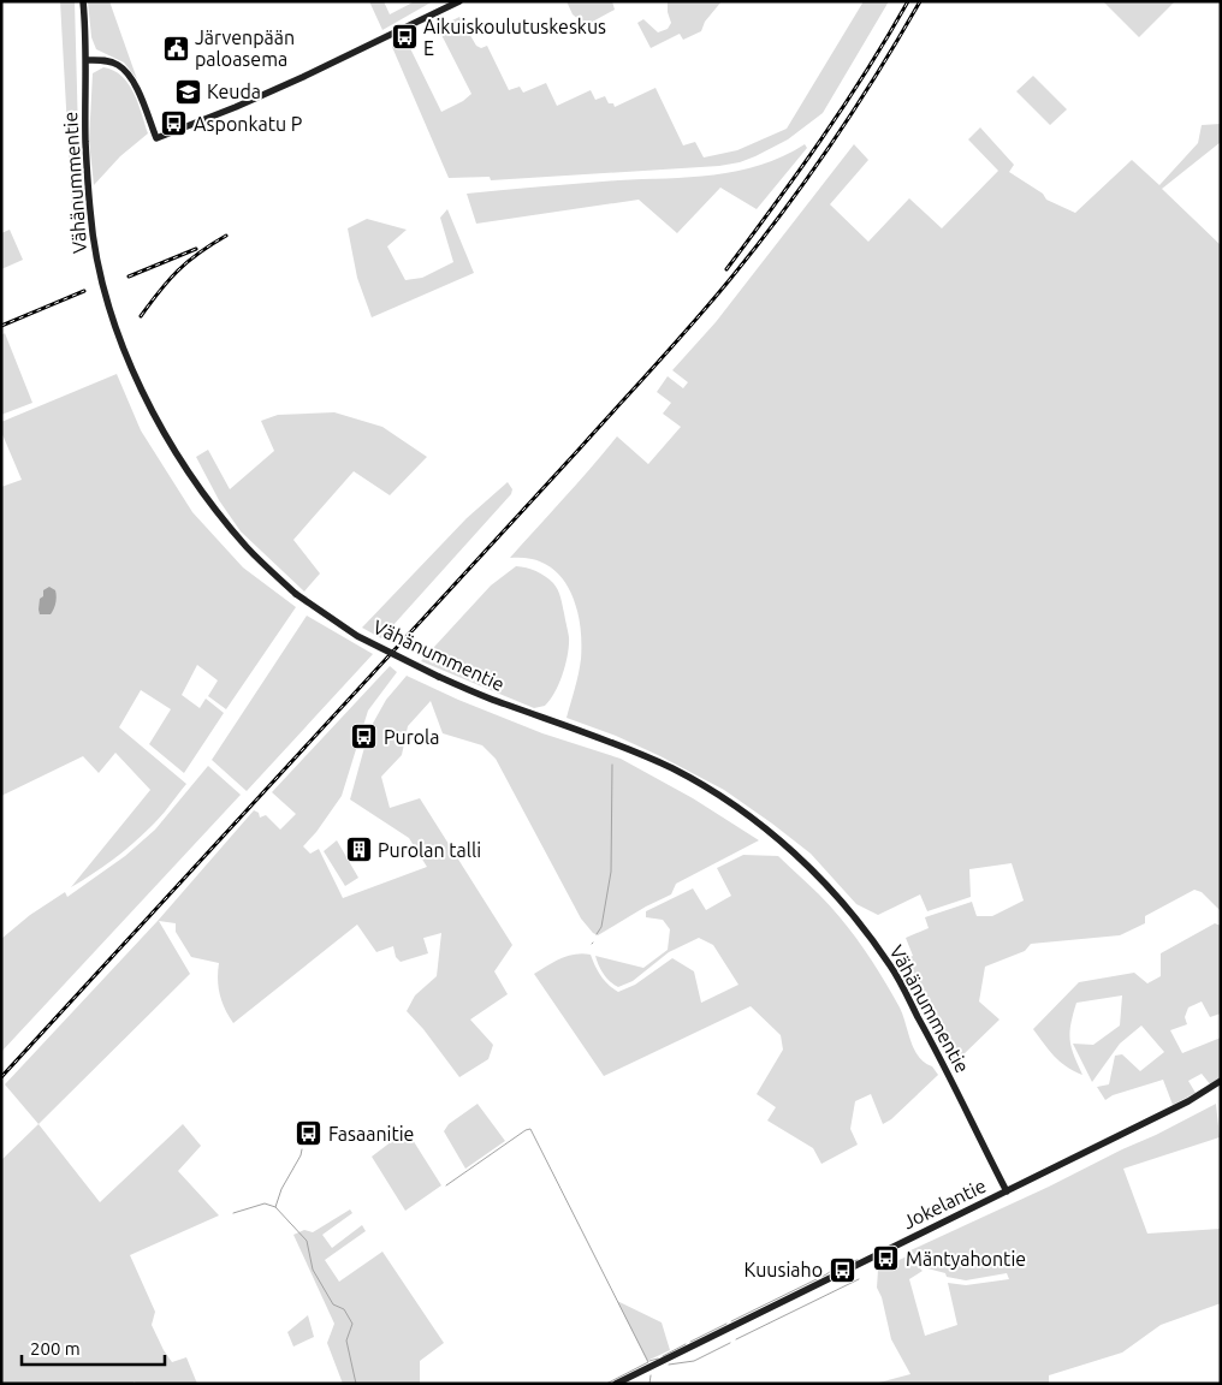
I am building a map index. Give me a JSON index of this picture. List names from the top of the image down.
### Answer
{
  "streets": {
    "main road": ["Vähänummentie", "Jokelantie"]
  },
  "crossings": [
    ["Vähänummentie", "Jokelantie"]
  ],
  "places": {
    "bus stop": [
      "Aikuiskoulutuskeskus E",
      "Asponkatu P",
      "Purola",
      "Fasaanitie",
      "Mäntyahontie",
      "Kuusiaho"
    ],
    "public building": ["Järvenpään paloasema"],
    "school or university": ["Keuda"],
    "building": ["Purolan talli"]
  },
  "scale_bar": "200 m"
}
